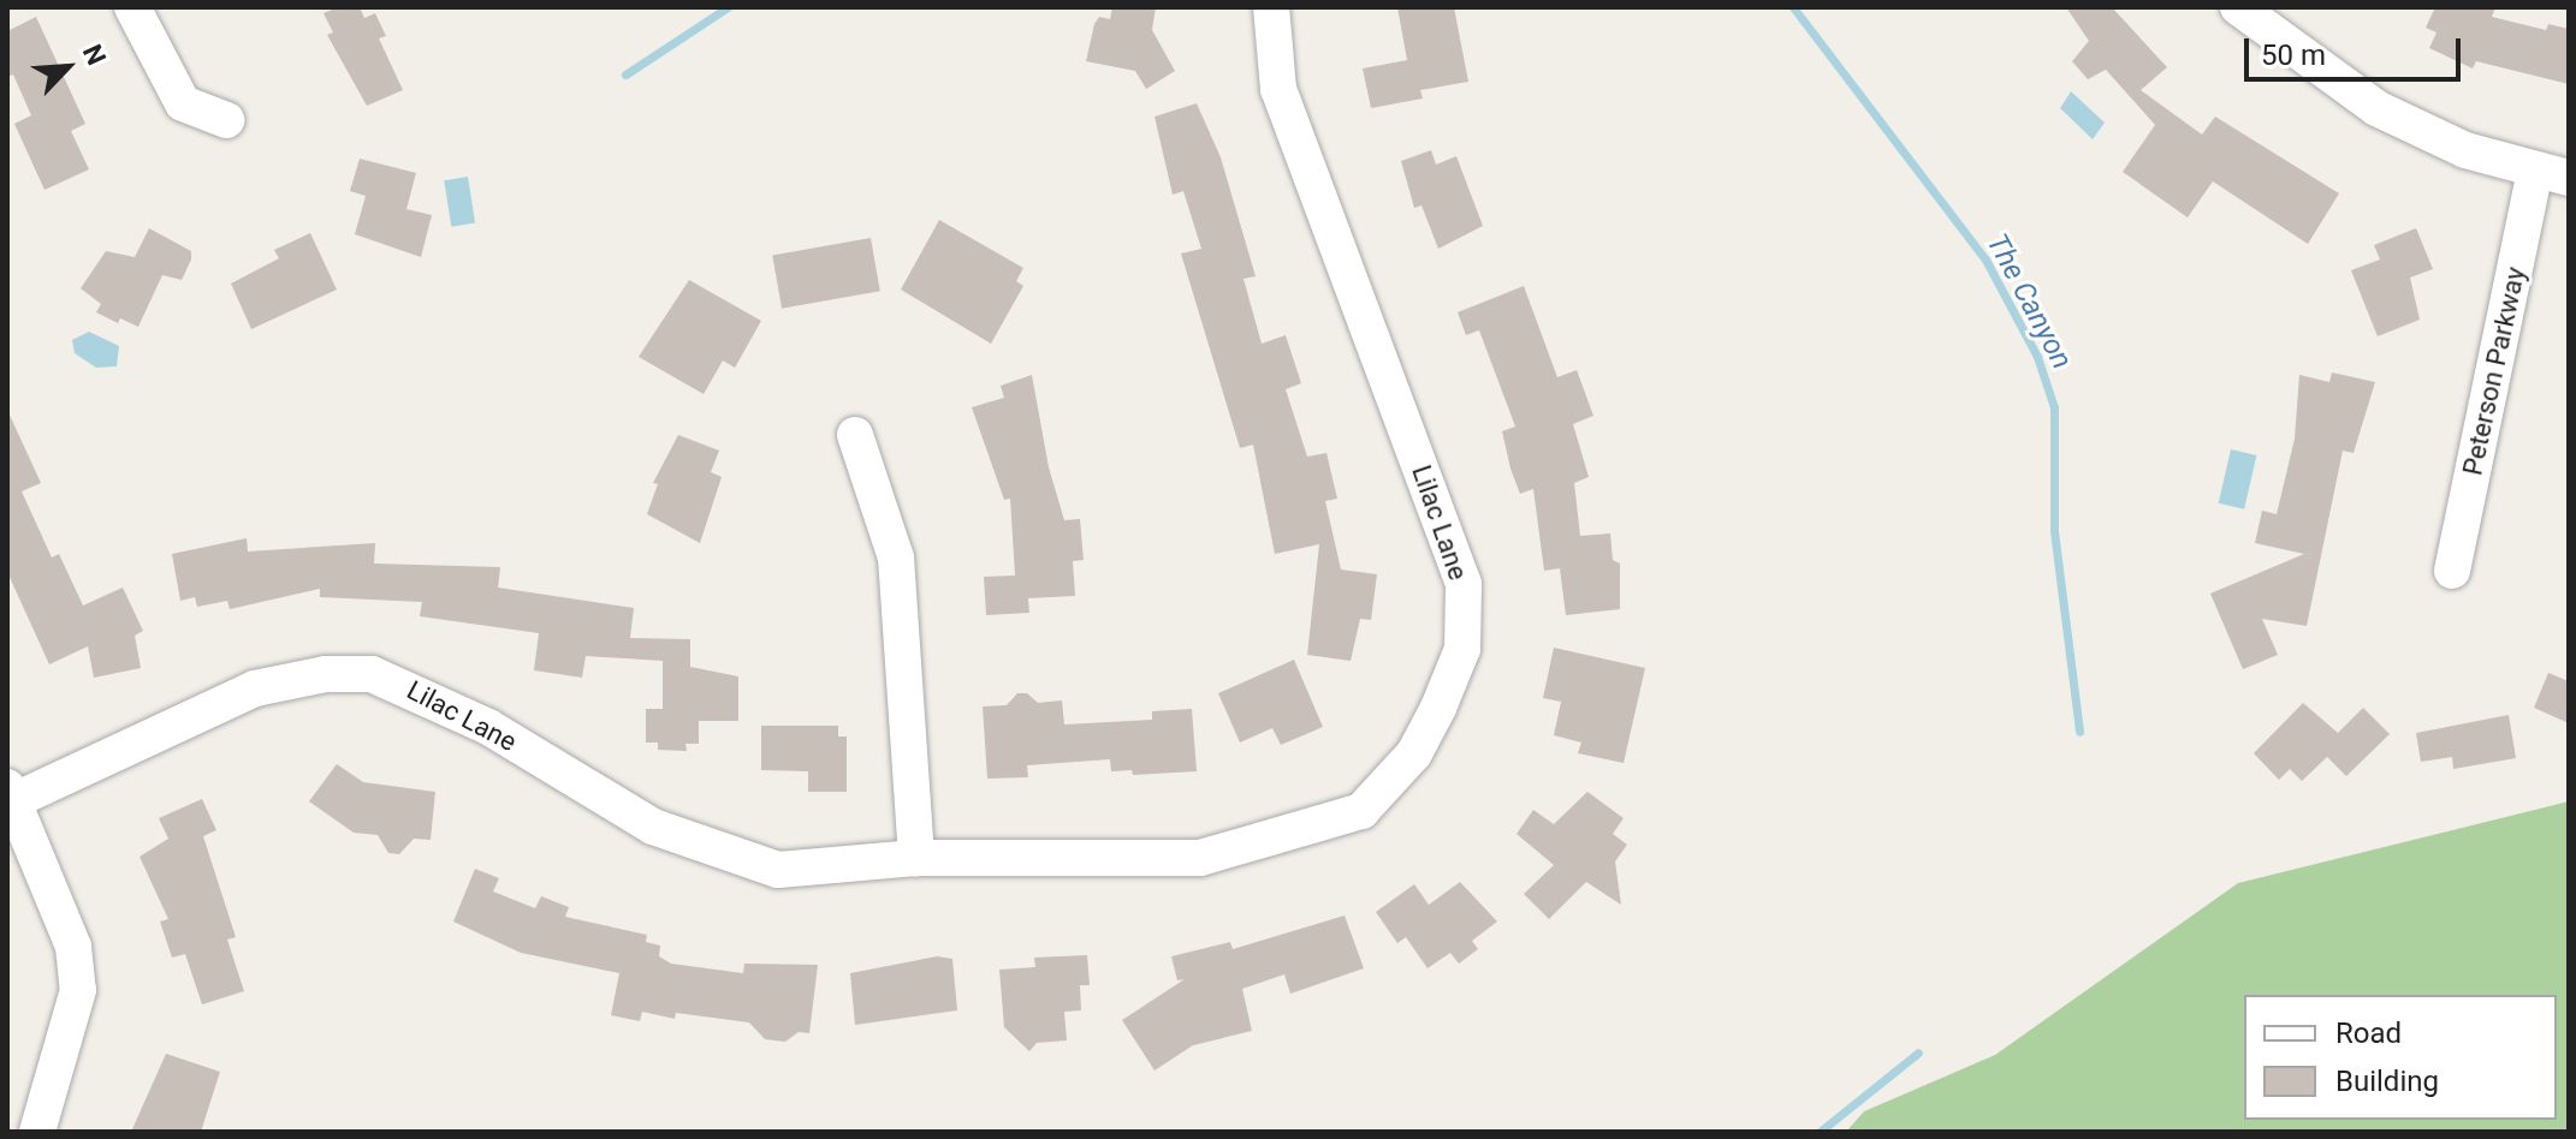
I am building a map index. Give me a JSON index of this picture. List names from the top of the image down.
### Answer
{
  "streets": {
    "street": ["Peterson Parkway", "Lilac Lane"]
  },
  "water": ["The Canyon"],
  "legend": ["Road", "Building"],
  "scale_bar": "50 m",
  "north": "top right"
}
